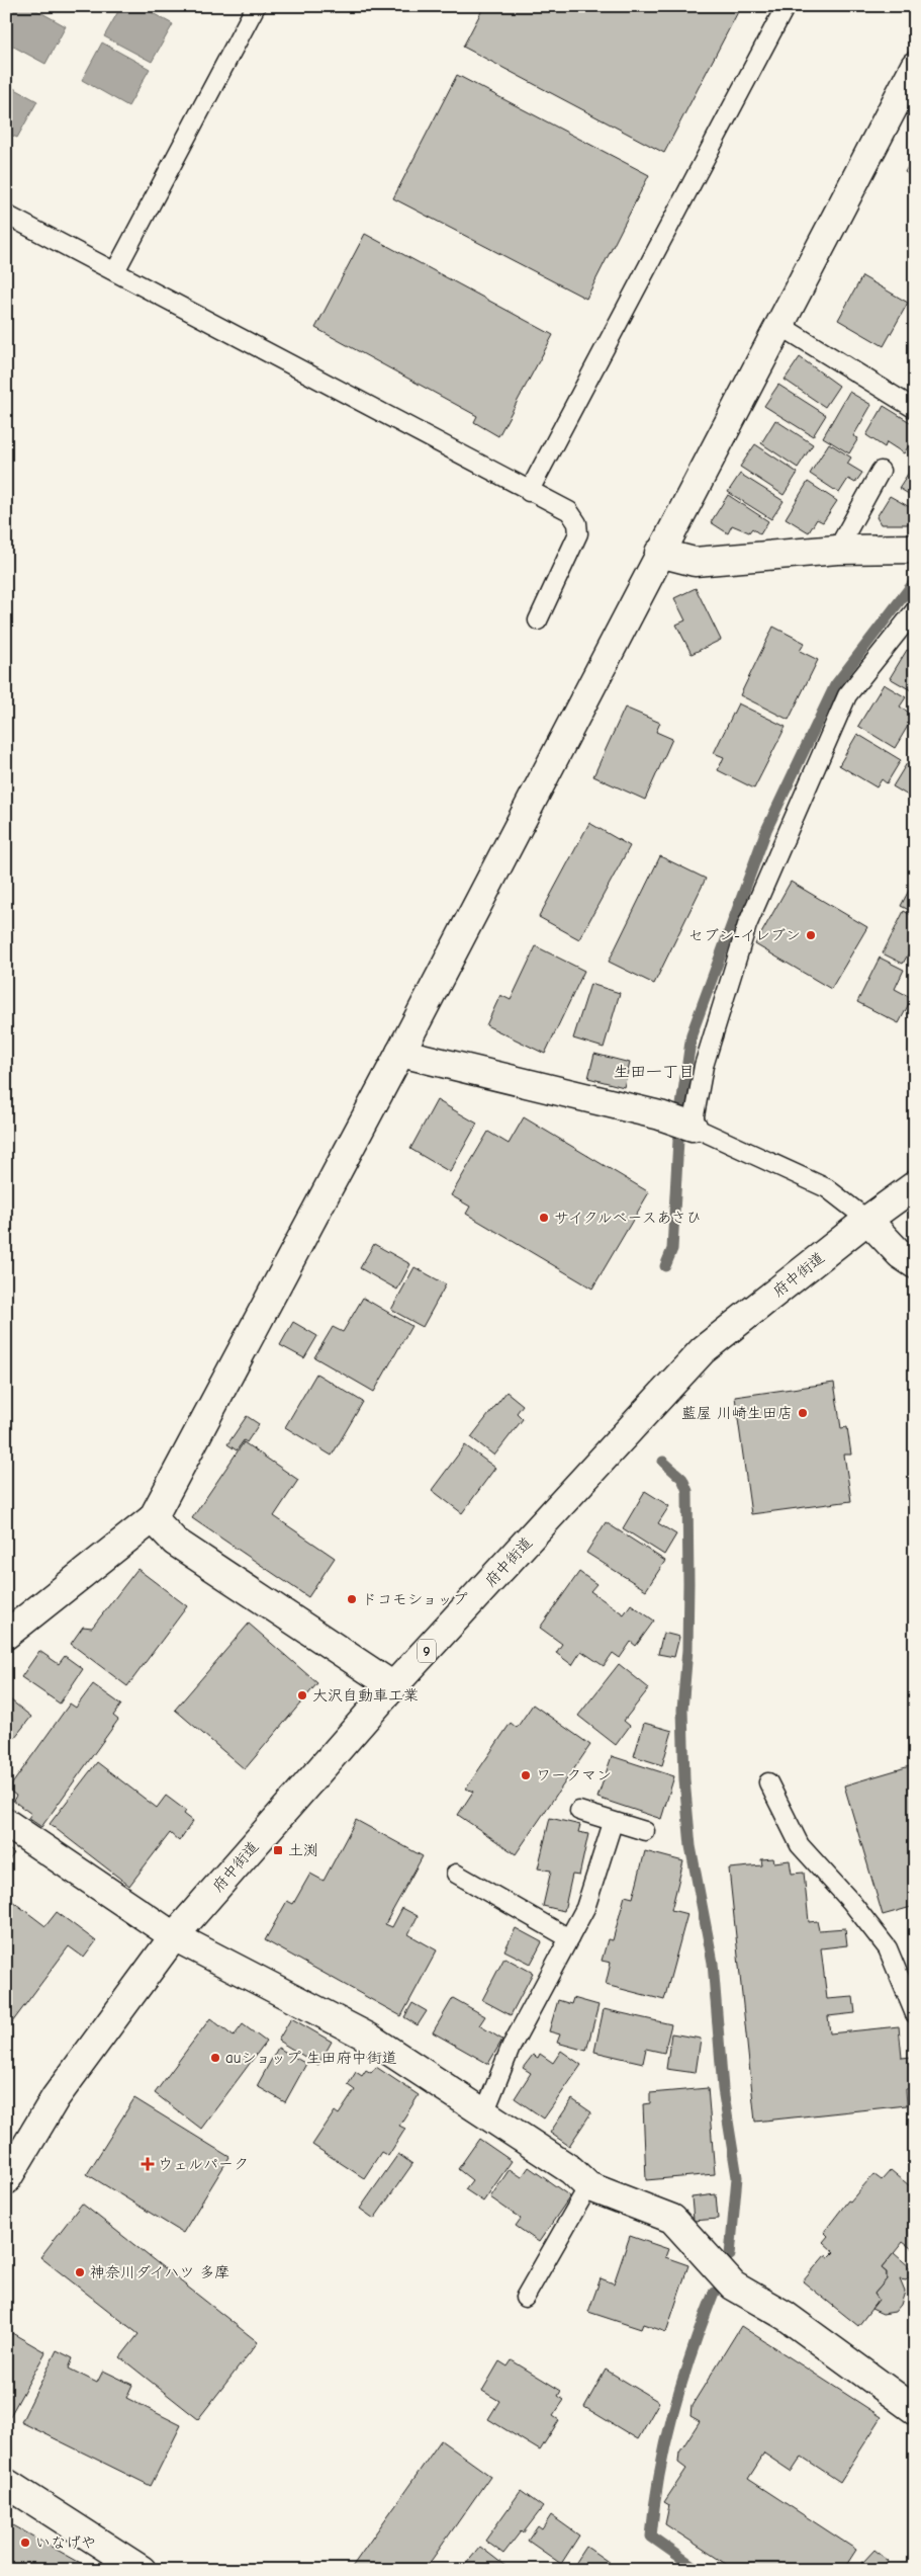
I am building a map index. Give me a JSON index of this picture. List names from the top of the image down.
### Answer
{
  "streets": {
    "street": ["府中街道", "9"]
  },
  "districts": ["生田一丁目"],
  "places": {
    "other": [
      "セブン-イレブン",
      "サイクルベースあさひ",
      "藍屋 川崎生田店",
      "ドコモショップ",
      "大沢自動車工業",
      "ワークマン",
      "auショップ 生田府中街道",
      "神奈川ダイハツ 多摩",
      "いなげや"
    ],
    "transit": ["土渕"],
    "health": ["ウェルパーク"]
  }
}
